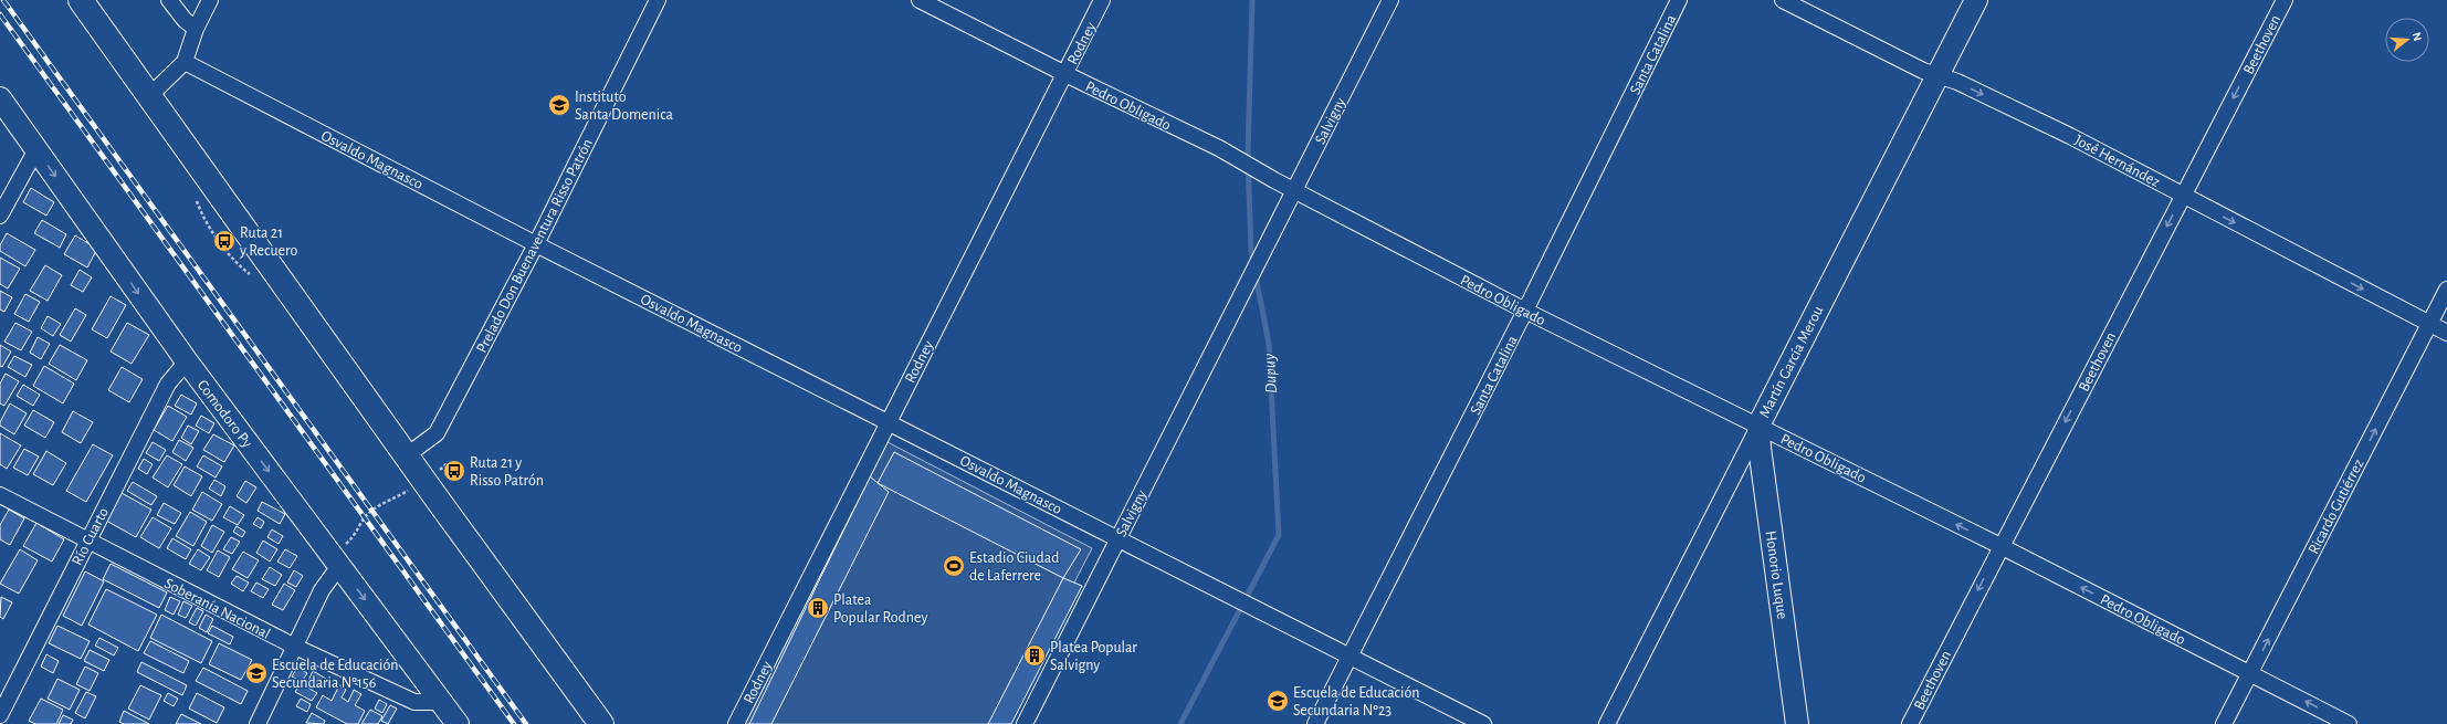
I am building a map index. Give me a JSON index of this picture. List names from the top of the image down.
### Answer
{
  "streets": {
    "street": [
      "Rodney",
      "Beethoven",
      "Santa Catalina",
      "Pedro Obligado",
      "Salvigny",
      "Osvaldo Magnasco",
      "José Hernández",
      "Prelado Don Buenaventura Risso Patrón",
      "Martín García Merou",
      "Comodoro Py",
      "Ricardo Gutiérrez",
      "Río Cuarto",
      "Honorio Luque",
      "Soberanía Nacional"
    ]
  },
  "crossings": [
    ["Rodney", "Pedro Obligado"],
    ["Rodney", "Osvaldo Magnasco"],
    ["Beethoven", "Pedro Obligado"],
    ["Beethoven", "José Hernández"],
    ["Santa Catalina", "Pedro Obligado"],
    ["Santa Catalina", "Osvaldo Magnasco"],
    ["Pedro Obligado", "Salvigny"],
    ["Pedro Obligado", "Martín García Merou"],
    ["Pedro Obligado", "Ricardo Gutiérrez"],
    ["Pedro Obligado", "Honorio Luque"],
    ["Salvigny", "Osvaldo Magnasco"],
    ["Osvaldo Magnasco", "Prelado Don Buenaventura Risso Patrón"],
    ["José Hernández", "Martín García Merou"],
    ["José Hernández", "Ricardo Gutiérrez"],
    ["Martín García Merou", "Honorio Luque"],
    ["Comodoro Py", "Río Cuarto"],
    ["Comodoro Py", "Soberanía Nacional"],
    ["Río Cuarto", "Soberanía Nacional"]
  ],
  "one_way": [
    "Beethoven",
    "Pedro Obligado",
    "José Hernández",
    "Comodoro Py",
    "Ricardo Gutiérrez"
  ],
  "water": ["Dupuy"],
  "places": {
    "school or university": ["Instituto Santa Domenica", "Escuela de Educación Secundaria Nº156", "Escuela de Educación Secundaria Nº23"],
    "bus stop": ["Ruta 21 y Recuero", "Ruta 21 y Risso Patrón"],
    "sports": ["Estadio Ciudad de Laferrere"],
    "building": ["Platea Popular Rodney", "Platea Popular Salvigny"]
  },
  "north": "right"
}
